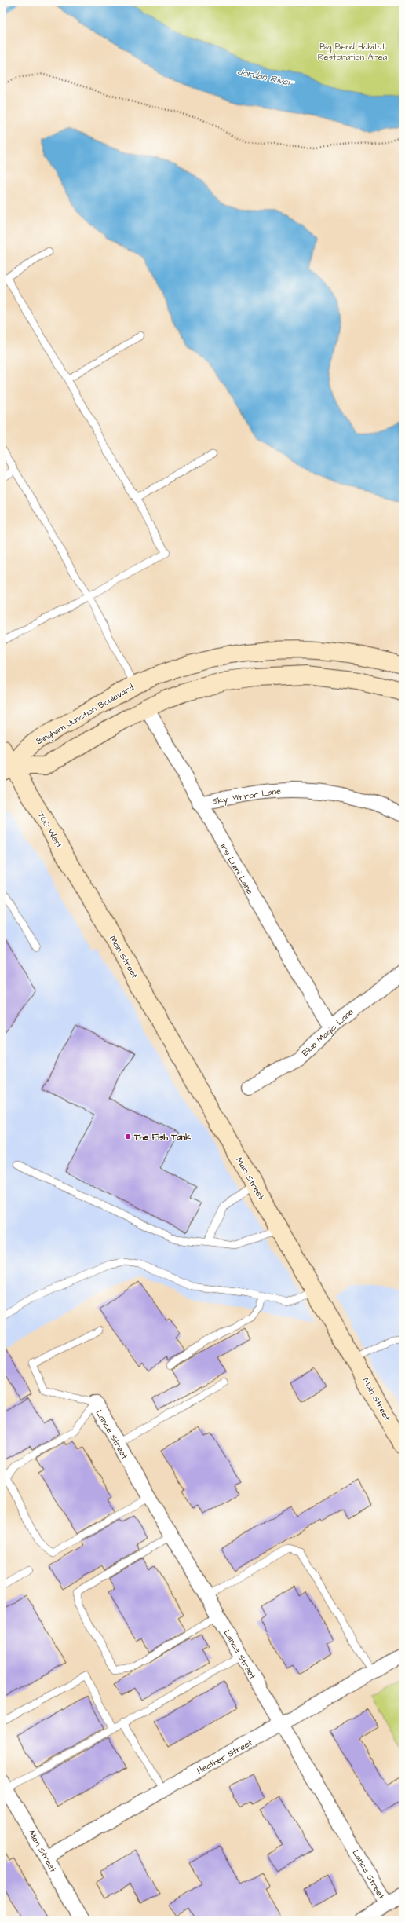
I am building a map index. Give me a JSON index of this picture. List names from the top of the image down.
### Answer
{
  "streets": {
    "main road": ["Bingham Junction Boulevard", "700 West", "Main Street"],
    "street": [
      "Sky Mirror Lane",
      "Iris Lumi Lane",
      "Blue Magic Lane",
      "Lance Street",
      "Heather Street",
      "Allen Street"
    ]
  },
  "crossings": [
    ["Bingham Junction Boulevard", "700 West"],
    ["Sky Mirror Lane", "Iris Lumi Lane"],
    ["700 West", "Main Street"],
    ["Iris Lumi Lane", "Blue Magic Lane"],
    ["Lance Street", "Heather Street"],
    ["Heather Street", "Allen Street"]
  ],
  "water": ["Jordan River"],
  "parks": ["Big Bend Habitat Restoration Area"],
  "places": ["The Fish Tank"]
}
